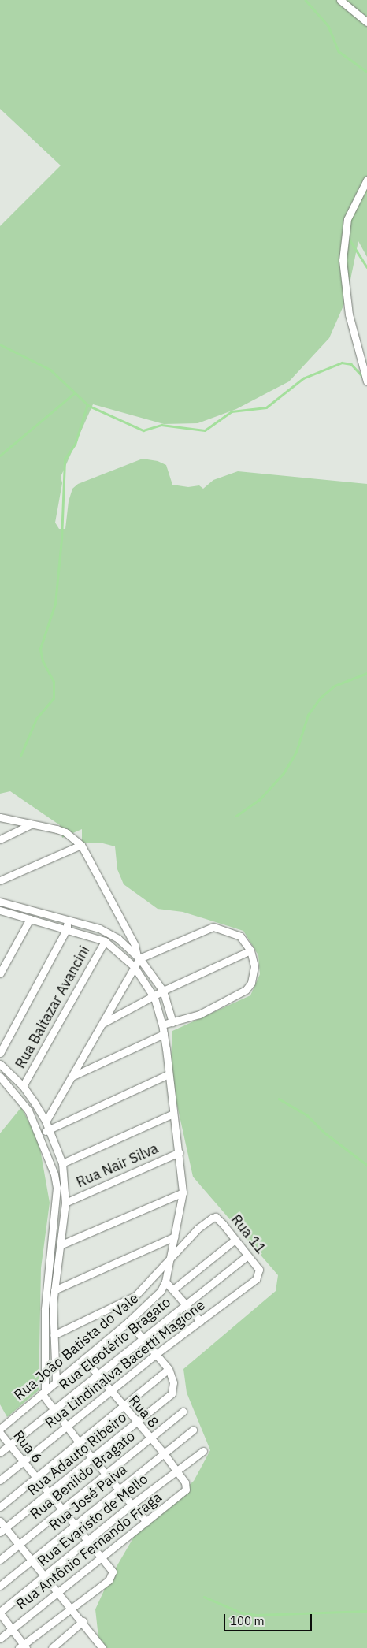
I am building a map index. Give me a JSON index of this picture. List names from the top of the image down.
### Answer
{
  "streets": {
    "street": [
      "Rua Baltazar Avancini",
      "Rua Nair Silva",
      "Rua 11",
      "Rua Eleotério Bragato",
      "Rua João Batista do Vale",
      "Rua Lindinalva Bacetti Magione",
      "Rua 8",
      "Rua 6",
      "Rua Adauto Ribeiro",
      "Rua Benildo Bragato",
      "Rua José Paiva",
      "Rua Evaristo de Mello",
      "Rua Antônio Fernando Fraga"
    ]
  },
  "crossings": [
    ["Rua 11", "Rua Eleotério Bragato"],
    ["Rua 11", "Rua Lindinalva Bacetti Magione"],
    ["Rua Eleotério Bragato", "Rua 8"],
    ["Rua Eleotério Bragato", "Rua 6"],
    ["Rua João Batista do Vale", "Rua 8"],
    ["Rua Lindinalva Bacetti Magione", "Rua 8"],
    ["Rua Lindinalva Bacetti Magione", "Rua 6"],
    ["Rua 8", "Rua Adauto Ribeiro"],
    ["Rua 8", "Rua Benildo Bragato"],
    ["Rua 8", "Rua José Paiva"],
    ["Rua 8", "Rua Evaristo de Mello"],
    ["Rua 8", "Rua Antônio Fernando Fraga"],
    ["Rua 6", "Rua Adauto Ribeiro"],
    ["Rua 6", "Rua Benildo Bragato"],
    ["Rua 6", "Rua José Paiva"],
    ["Rua 6", "Rua Evaristo de Mello"],
    ["Rua 6", "Rua Antônio Fernando Fraga"]
  ],
  "scale_bar": "100 m"
}
